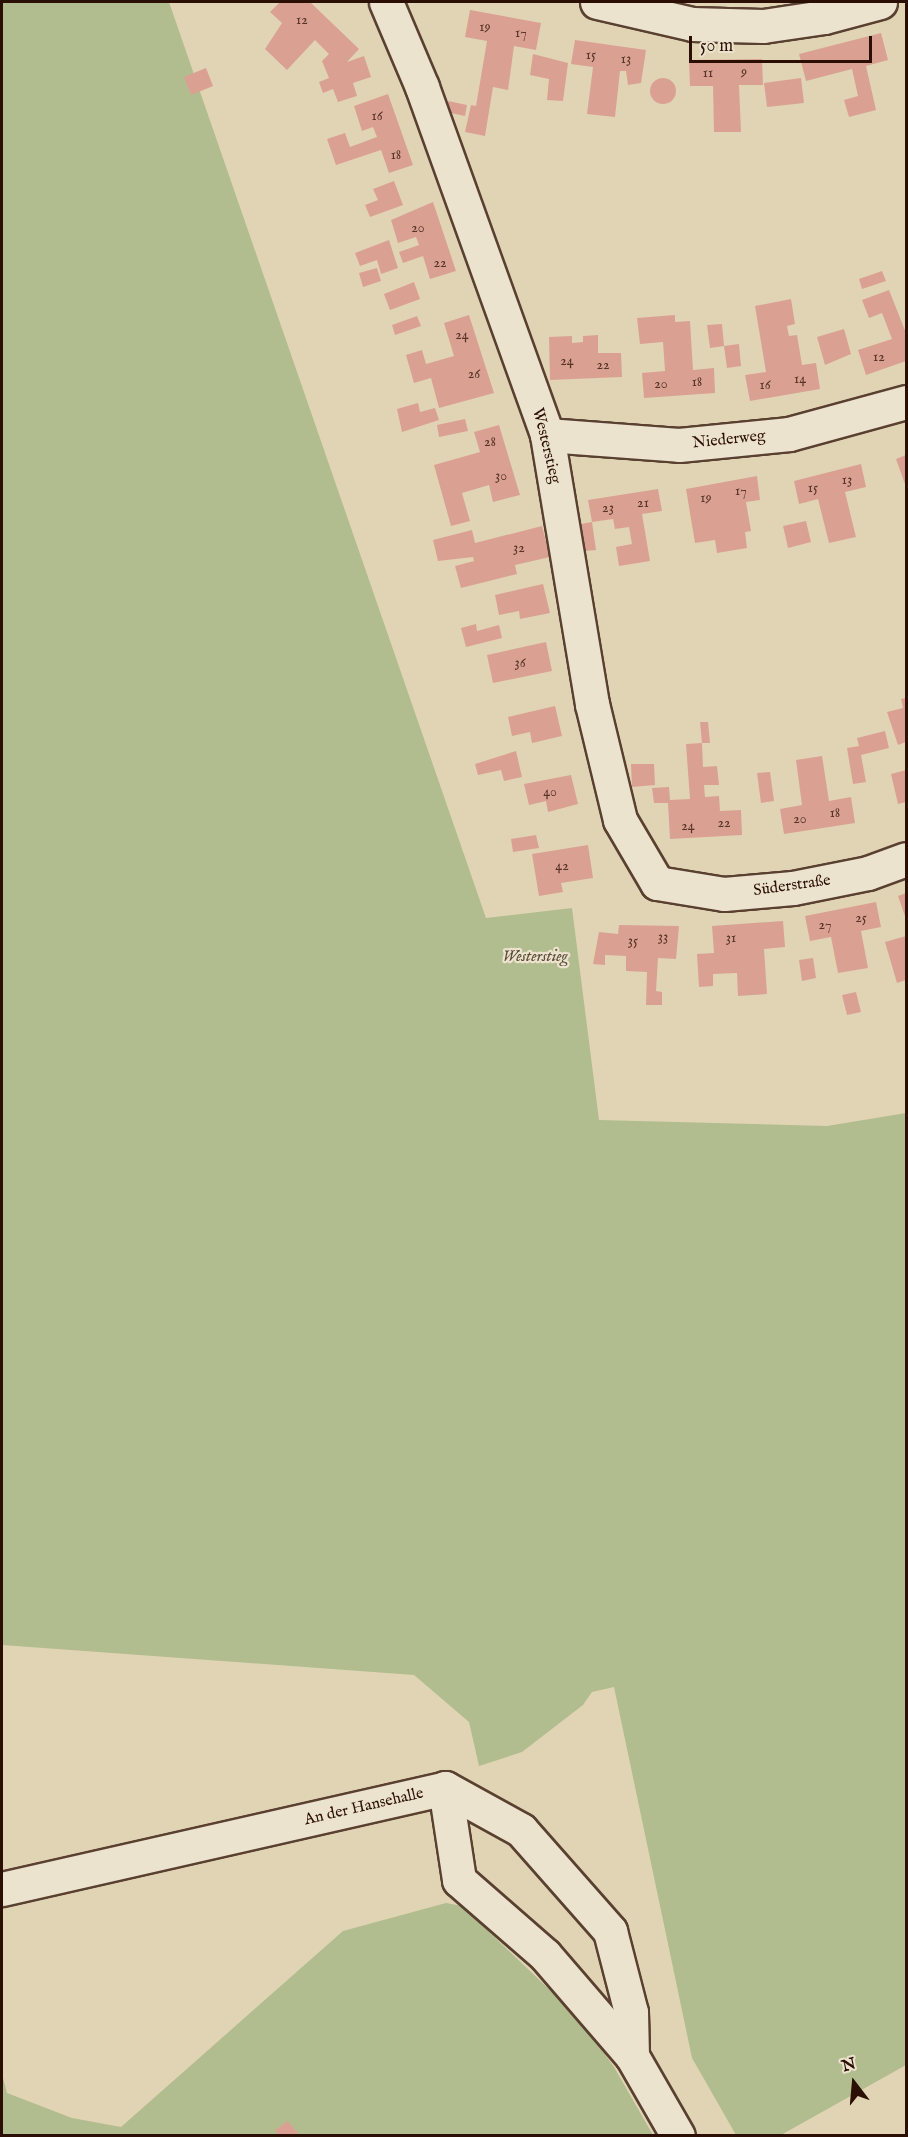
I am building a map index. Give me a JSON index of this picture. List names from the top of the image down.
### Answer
{
  "streets": {
    "street": [
      "Niederweg",
      "Westerstieg",
      "Süderstraße",
      "An der Hansehalle"
    ]
  },
  "crossings": [
    ["Niederweg", "Westerstieg"],
    ["Westerstieg", "Süderstraße"]
  ],
  "parks": ["Westerstieg"],
  "house_numbers": [
    "12",
    "19",
    "17",
    "15",
    "13",
    "9",
    "11",
    "16",
    "18",
    "20",
    "22",
    "24",
    "12",
    "24",
    "22",
    "26",
    "14",
    "18",
    "20",
    "16",
    "28",
    "30",
    "13",
    "15",
    "17",
    "19",
    "21",
    "23",
    "32",
    "36",
    "40",
    "18",
    "20",
    "22",
    "24",
    "42",
    "25",
    "27",
    "33",
    "31",
    "35"
  ],
  "scale_bar": "50 m",
  "north": "top"
}
